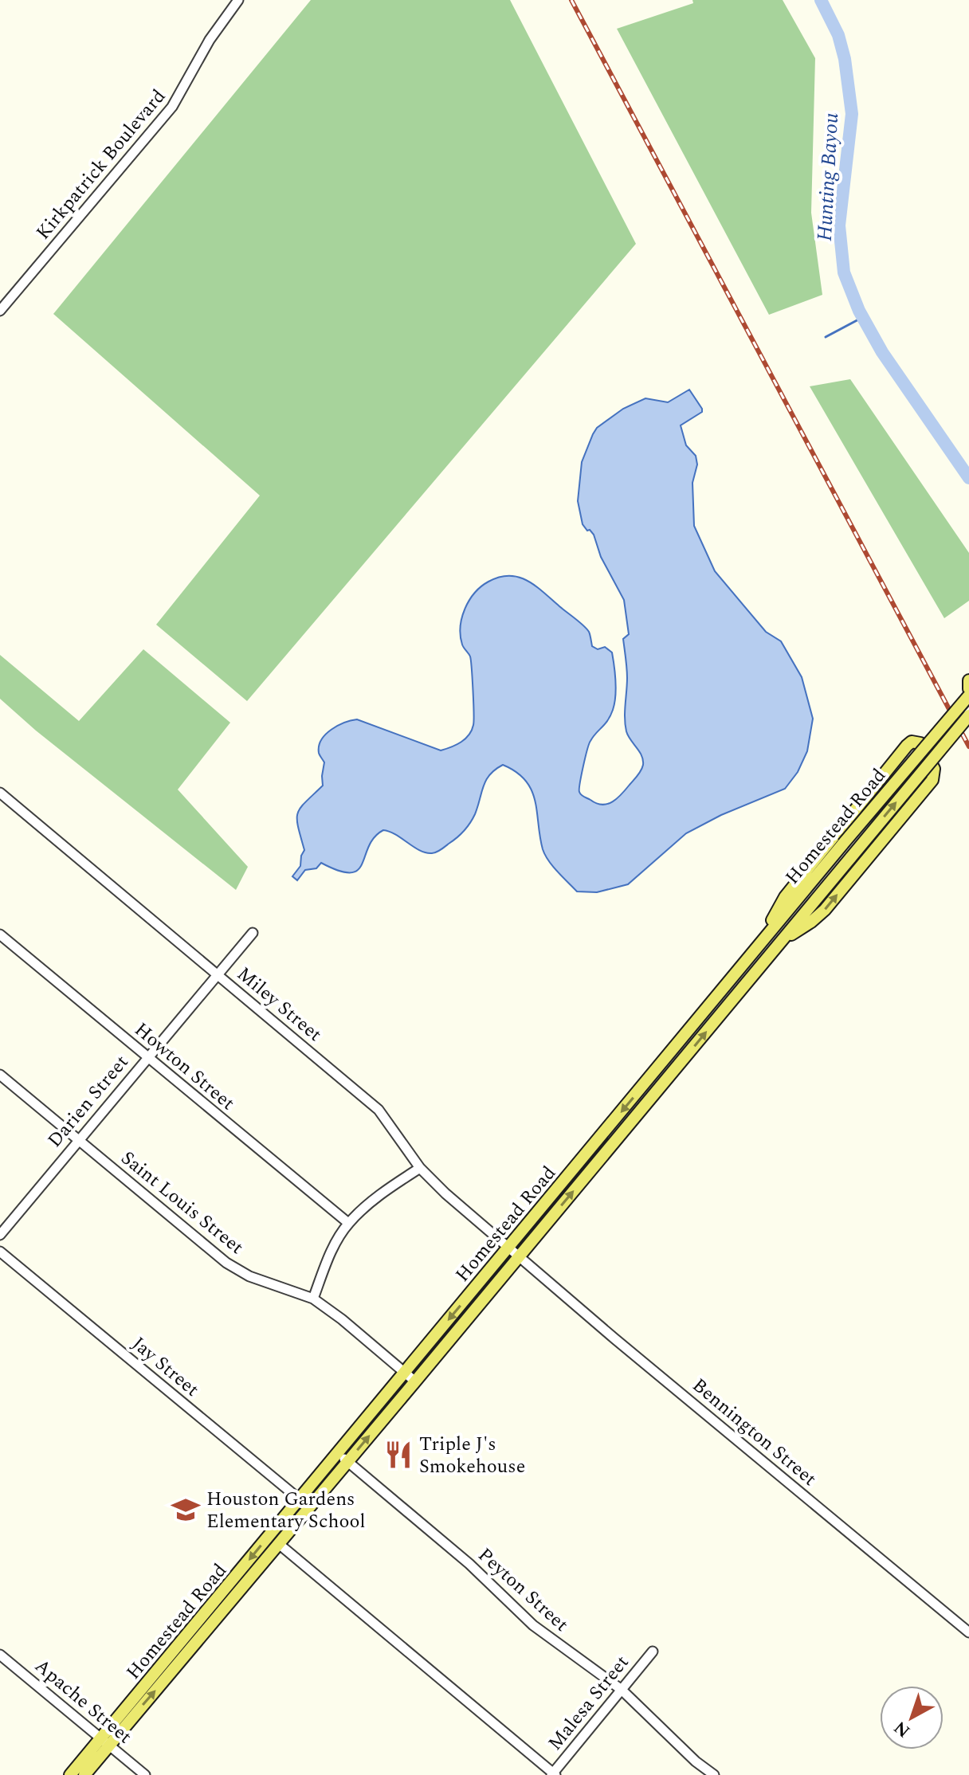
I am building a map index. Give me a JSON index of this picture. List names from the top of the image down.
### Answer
{
  "streets": {
    "main road": ["Homestead Road"],
    "street": [
      "Kirkpatrick Boulevard",
      "Miley Street",
      "Howton Street",
      "Darien Street",
      "Saint Louis Street",
      "Jay Street",
      "Bennington Street",
      "Peyton Street",
      "Apache Street",
      "Malesa Street"
    ]
  },
  "crossings": [
    ["Homestead Road", "Miley Street"],
    ["Homestead Road", "Saint Louis Street"],
    ["Homestead Road", "Jay Street"],
    ["Homestead Road", "Bennington Street"],
    ["Homestead Road", "Peyton Street"],
    ["Homestead Road", "Apache Street"],
    ["Miley Street", "Darien Street"],
    ["Miley Street", "Bennington Street"],
    ["Howton Street", "Darien Street"],
    ["Darien Street", "Saint Louis Street"],
    ["Peyton Street", "Malesa Street"]
  ],
  "water": ["Hunting Bayou"],
  "places": {
    "restaurant": ["Triple J's Smokehouse"],
    "school or university": ["Houston Gardens Elementary School"]
  },
  "north": "bottom left"
}
